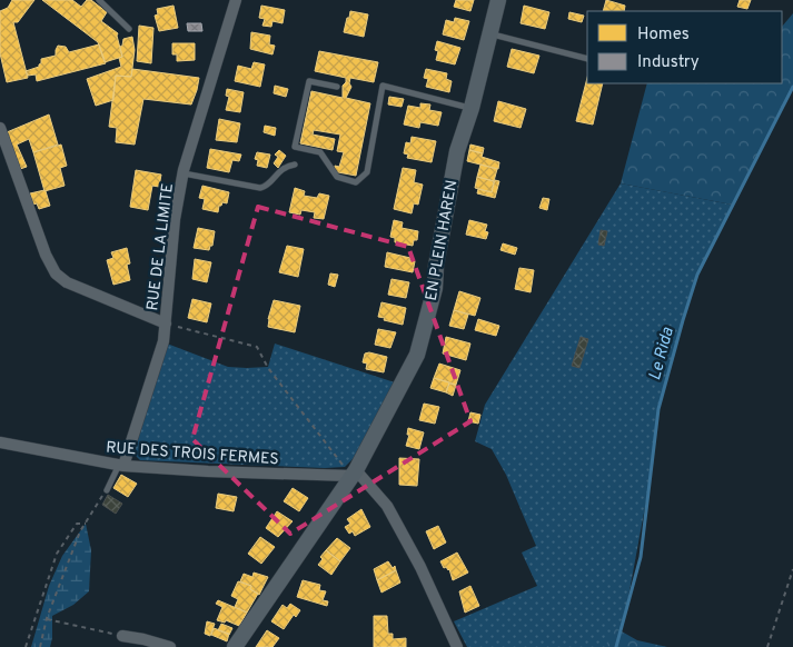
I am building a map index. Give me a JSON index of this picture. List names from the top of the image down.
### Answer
{
  "streets": {
    "street": ["EN PLEIN HAREN", "RUE DE LA LIMITE", "RUE DES TROIS FERMES"]
  },
  "crossings": [
    ["EN PLEIN HAREN", "RUE DES TROIS FERMES"],
    ["RUE DE LA LIMITE", "RUE DES TROIS FERMES"]
  ],
  "water": ["Le Rida"],
  "legend": ["Homes", "Industry"]
}
